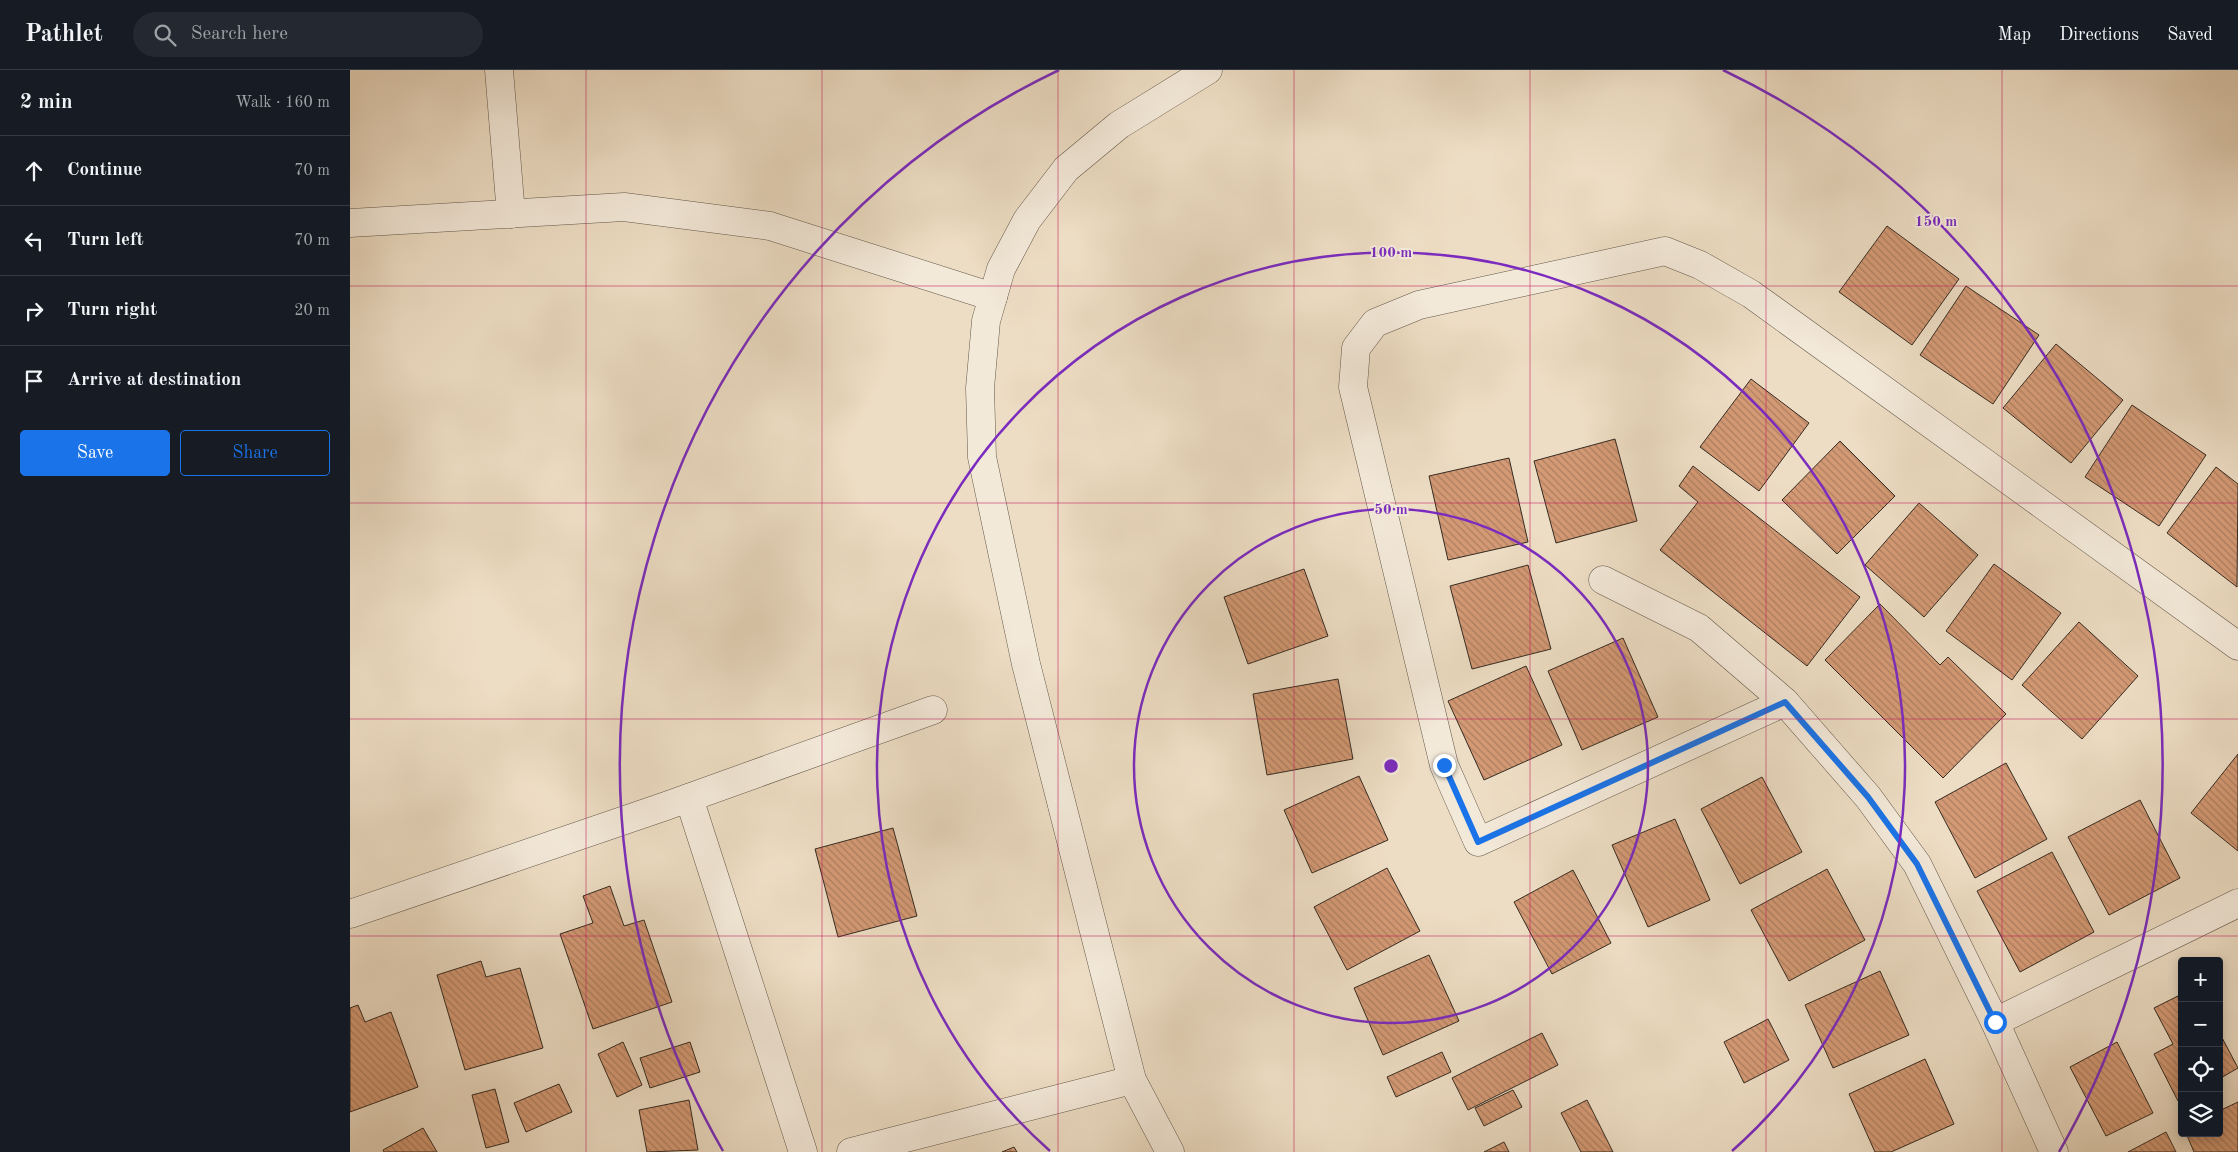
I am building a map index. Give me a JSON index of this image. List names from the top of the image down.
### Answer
{
  "page": {
    "header": "Pathlet",
    "search": "Search here",
    "nav": ["Map", "Directions", "Saved"],
    "heading": ["2 min", "Walk · 160 m"],
    "list": [
      ["Continue", "70 m"],
      ["Turn left", "70 m"],
      ["Turn right", "20 m"],
      "Arrive at destination"
    ],
    "buttons": ["Save", "Share"],
    "map_buttons": ["+", "−"]
  },
  "rings": ["150 m", "100 m", "50 m"]
}
